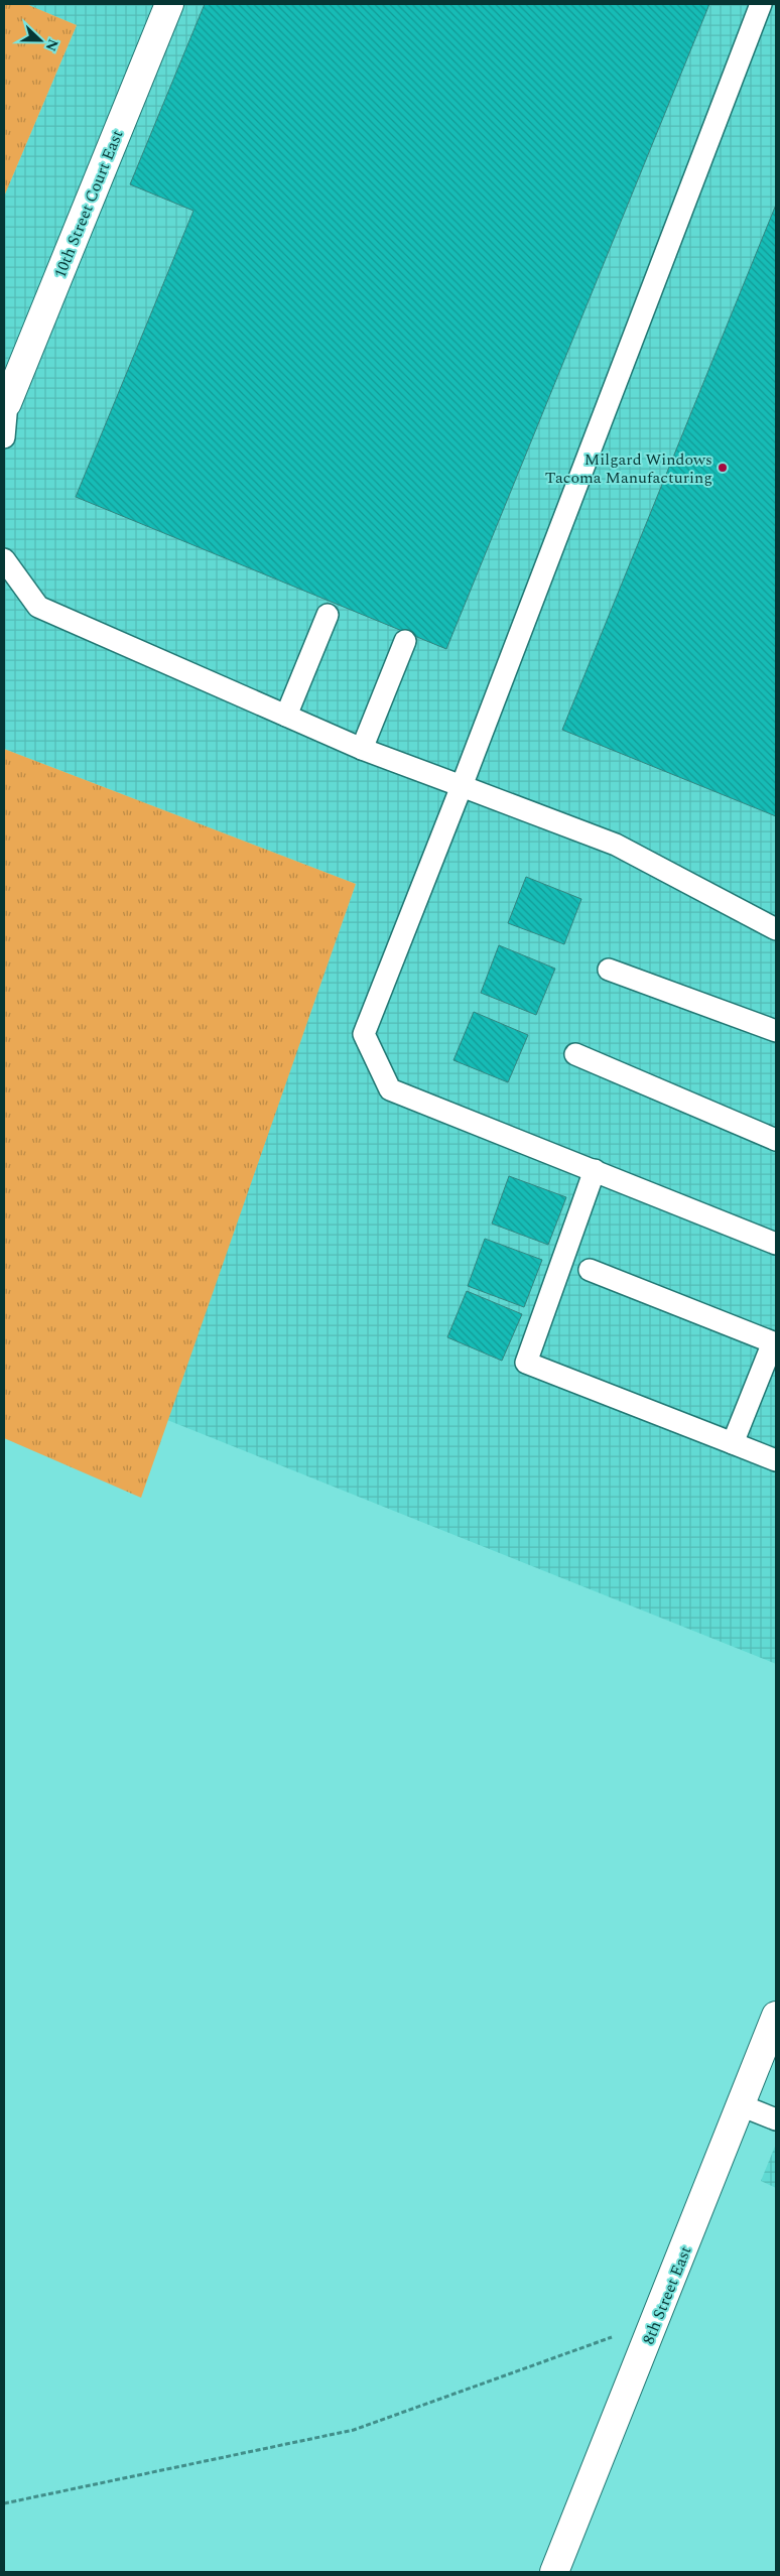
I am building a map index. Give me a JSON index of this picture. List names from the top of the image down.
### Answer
{
  "streets": {
    "street": ["10th Street Court East", "8th Street East"]
  },
  "places": ["Milgard Windows Tacoma Manufacturing"],
  "north": "right"
}
